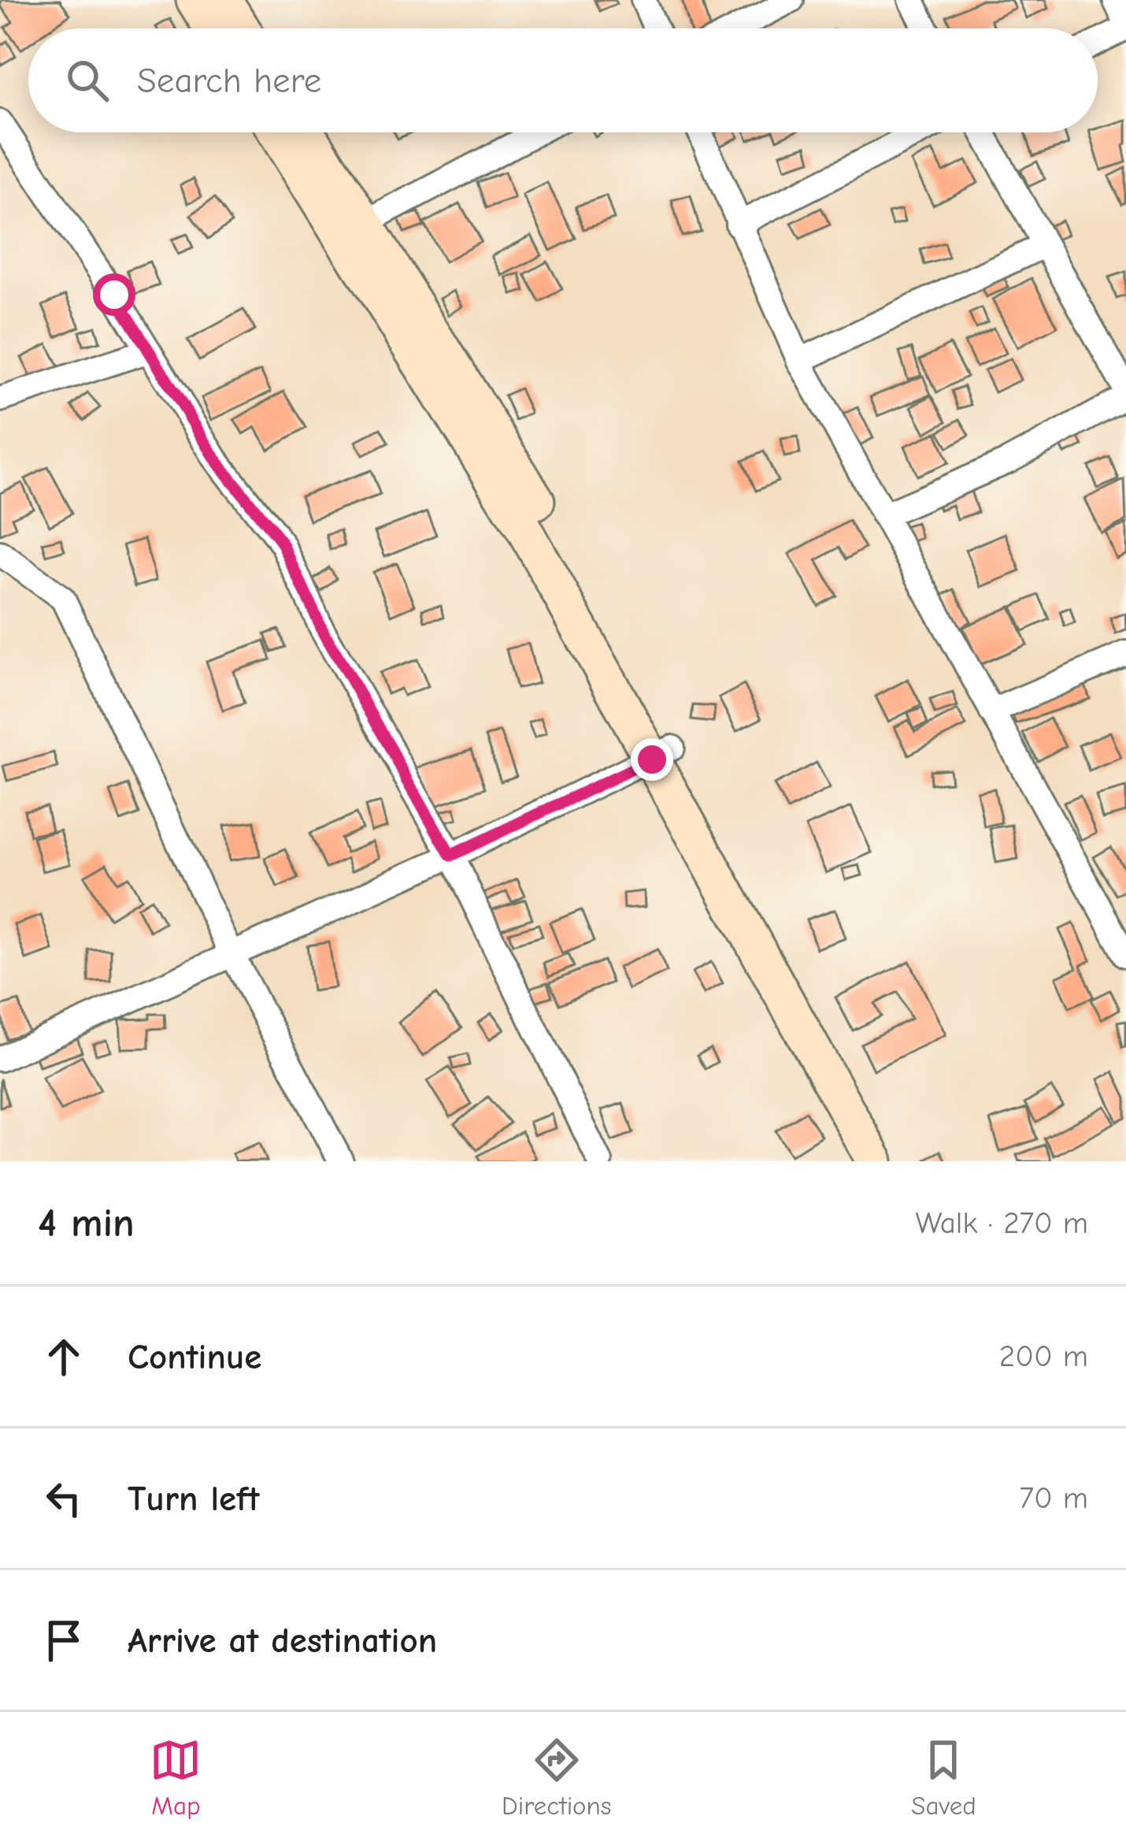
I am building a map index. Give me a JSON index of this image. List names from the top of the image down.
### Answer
{
  "page": {
    "search": "Search here",
    "heading": ["4 min", "Walk · 270 m"],
    "list": [
      ["Continue", "200 m"],
      ["Turn left", "70 m"],
      "Arrive at destination"
    ],
    "nav": ["Map", "Directions", "Saved"]
  }
}
